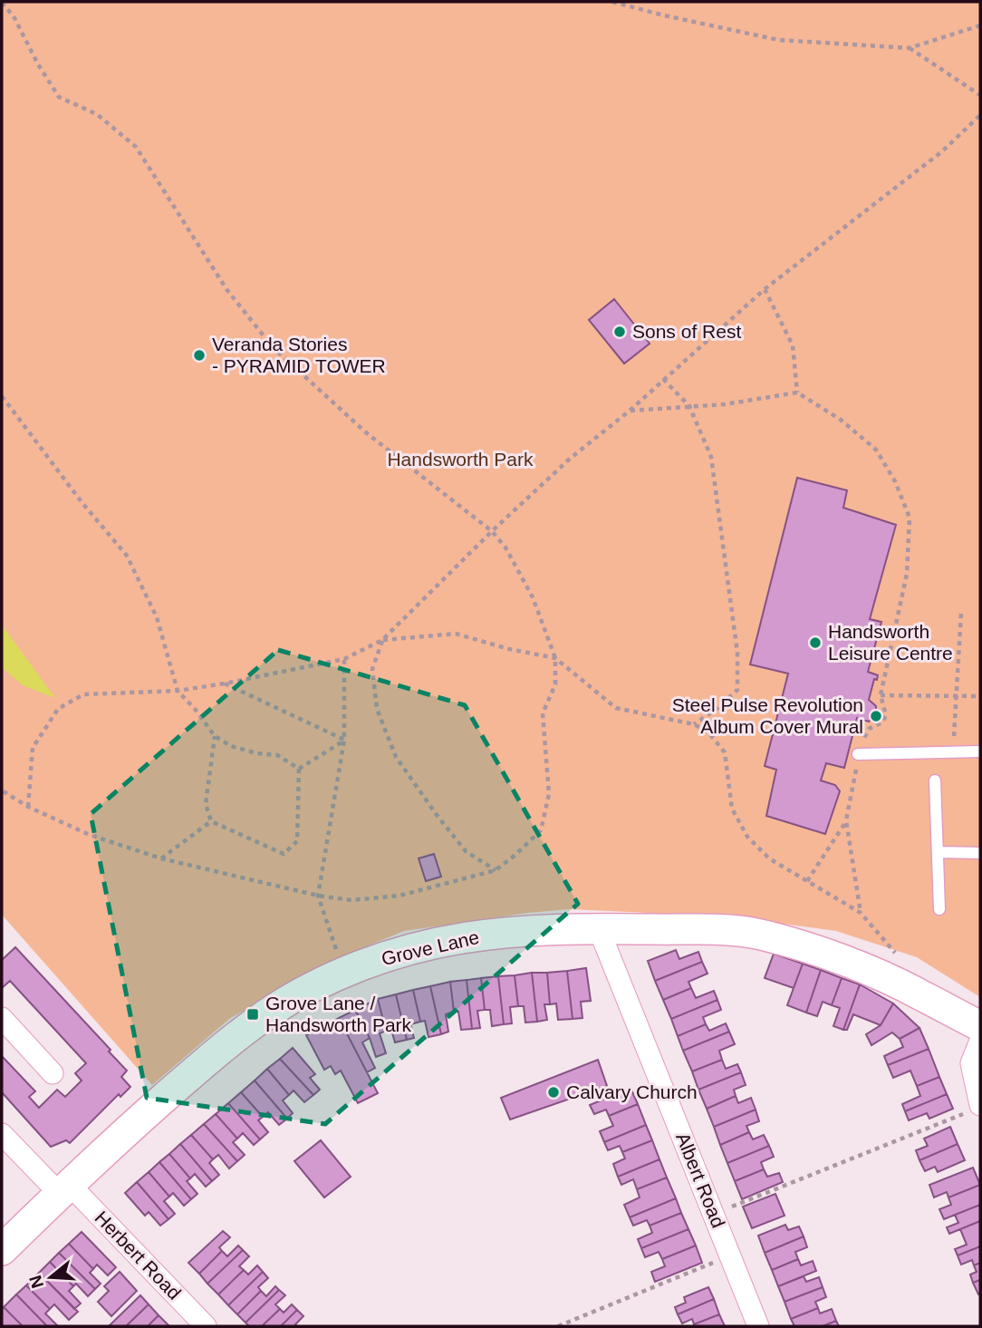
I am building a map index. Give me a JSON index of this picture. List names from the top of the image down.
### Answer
{
  "streets": {
    "street": ["Grove Lane", "Albert Road", "Herbert Road"]
  },
  "crossings": [
    ["Grove Lane", "Albert Road"],
    ["Grove Lane", "Herbert Road"]
  ],
  "parks": ["Handsworth Park"],
  "places": {
    "other": [
      "Sons of Rest",
      "Veranda Stories - PYRAMID TOWER",
      "Handsworth Leisure Centre",
      "Steel Pulse Revolution Album Cover Mural",
      "Calvary Church"
    ],
    "transit": ["Grove Lane / Handsworth Park"]
  },
  "north": "left"
}
